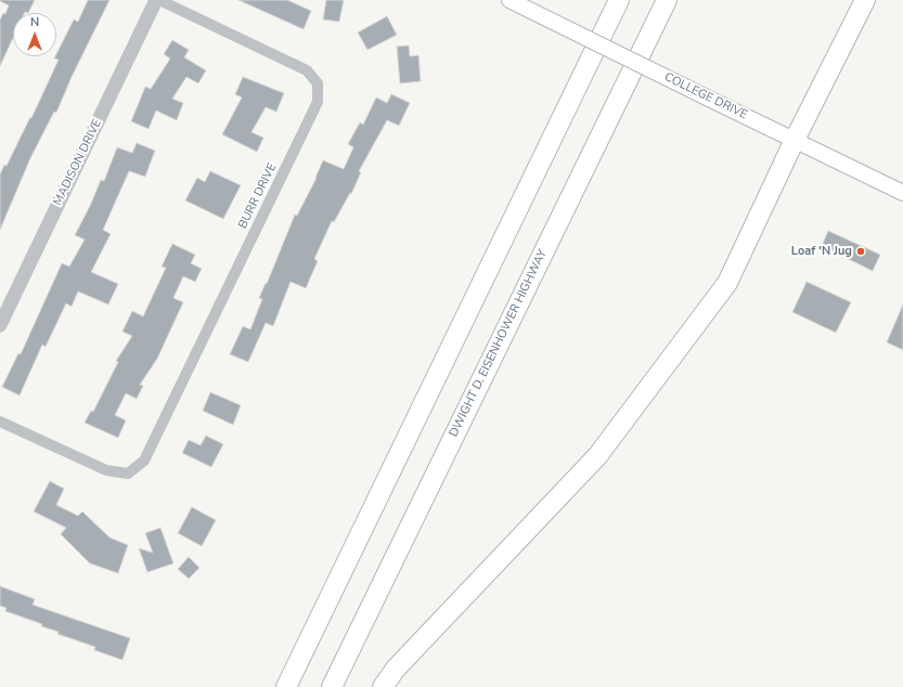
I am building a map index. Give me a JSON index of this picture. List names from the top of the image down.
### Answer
{
  "streets": {
    "highway": ["DWIGHT D. EISENHOWER HIGHWAY"],
    "main road": ["COLLEGE DRIVE"],
    "street": ["MADISON DRIVE", "BURR DRIVE"]
  },
  "crossings": [
    ["MADISON DRIVE", "BURR DRIVE"]
  ],
  "places": ["Loaf 'N Jug"],
  "north": "top"
}
